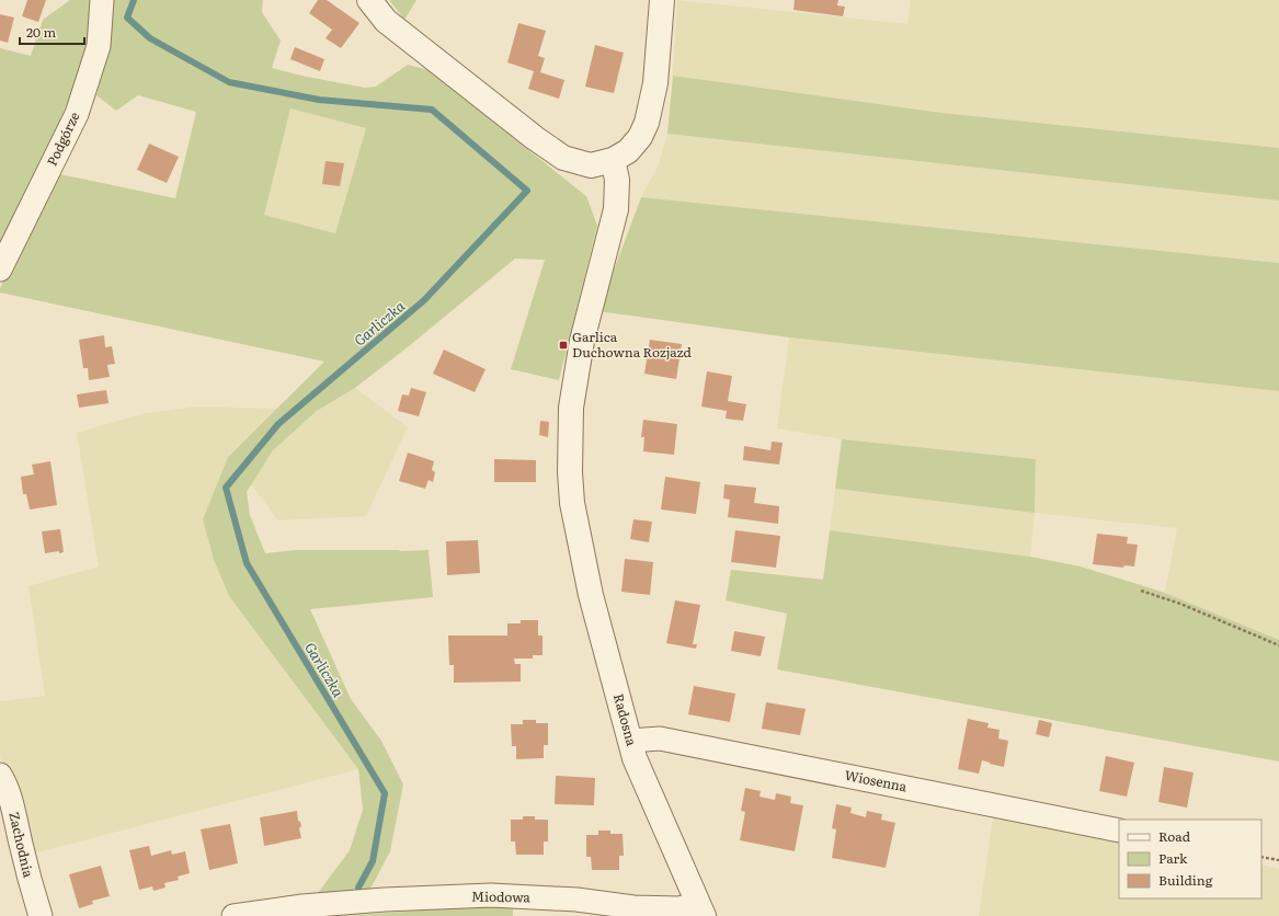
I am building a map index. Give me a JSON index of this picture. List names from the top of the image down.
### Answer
{
  "streets": {
    "street": [
      "Podgórze",
      "Radosna",
      "Wiosenna",
      "Zachodnia",
      "Miodowa"
    ]
  },
  "crossings": [
    ["Radosna", "Wiosenna"],
    ["Radosna", "Miodowa"]
  ],
  "water": ["Garliczka"],
  "places": {
    "transit": ["Garlica Duchowna Rozjazd"]
  },
  "legend": ["Road", "Park", "Building"],
  "scale_bar": "20 m"
}
